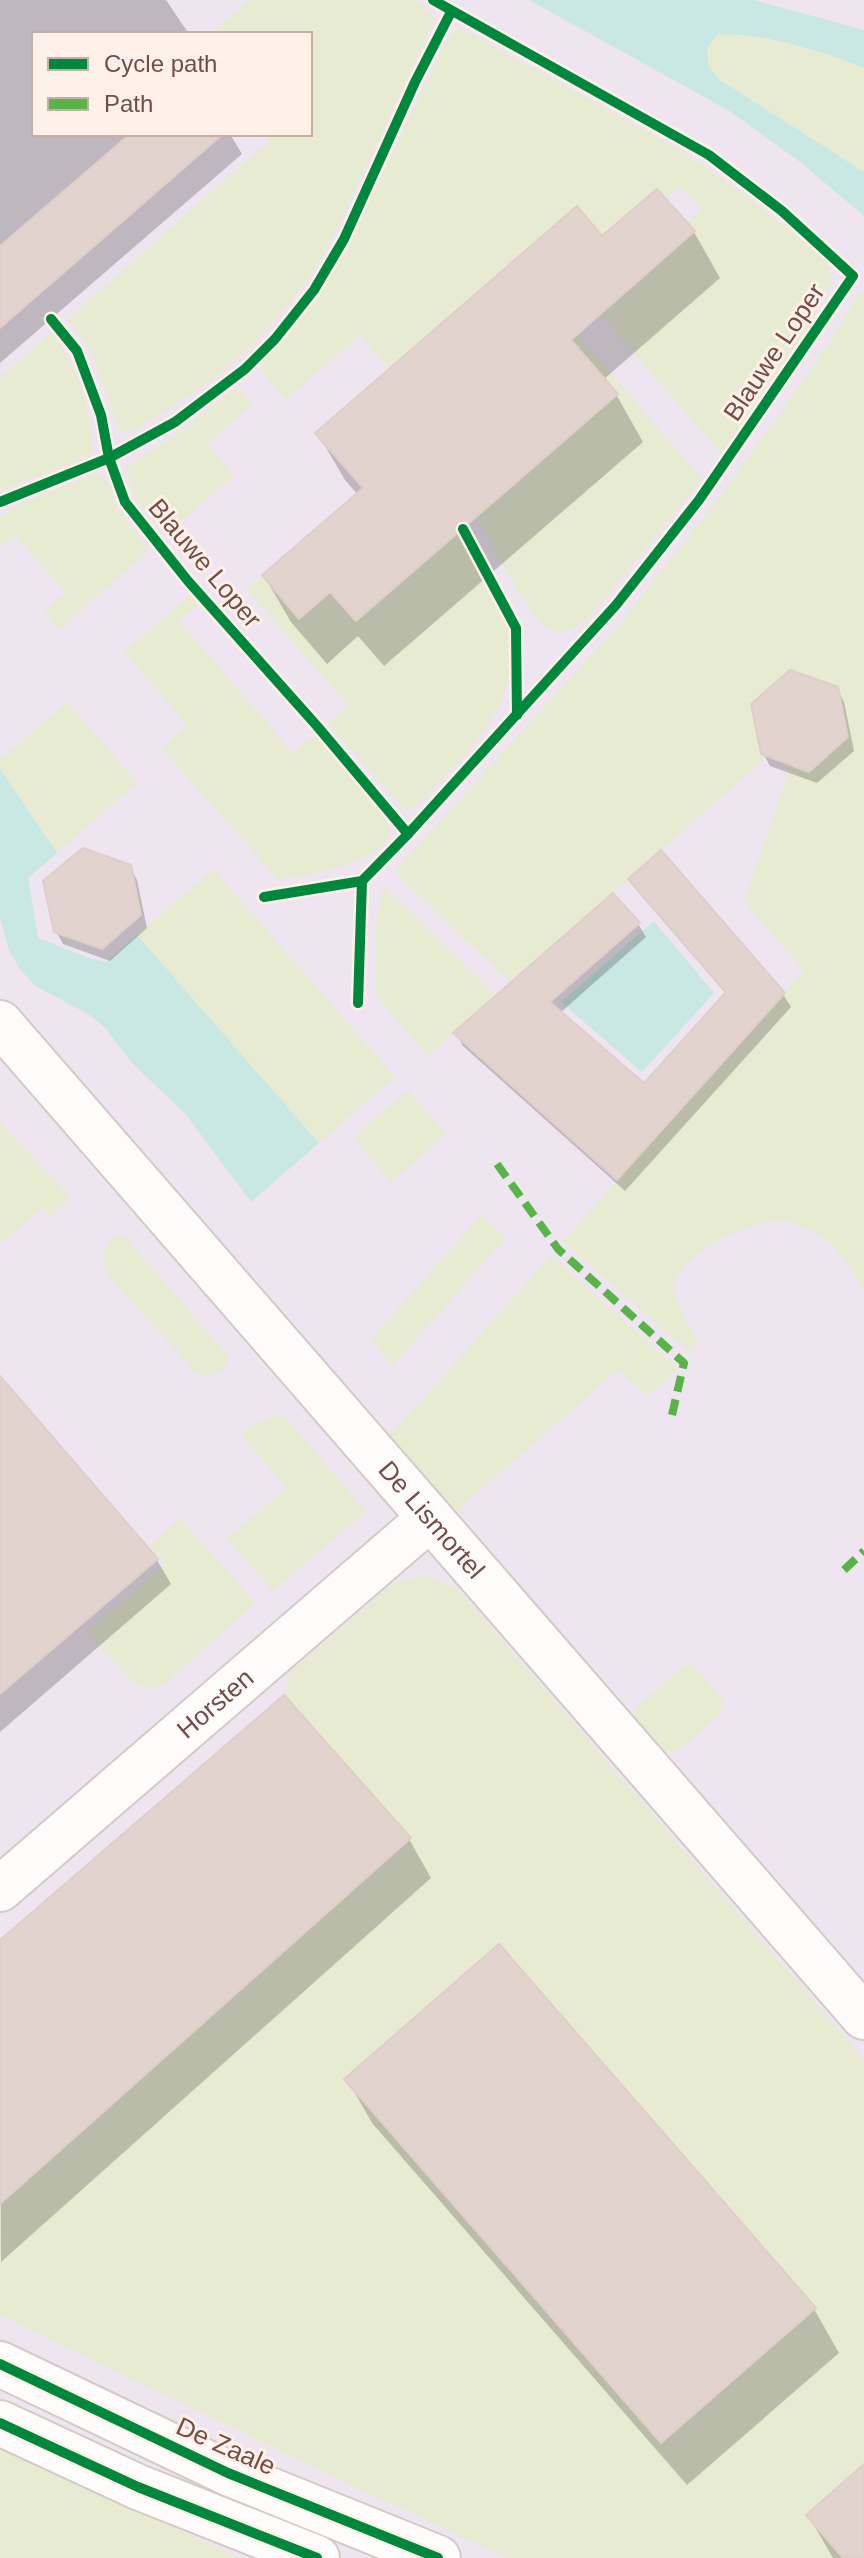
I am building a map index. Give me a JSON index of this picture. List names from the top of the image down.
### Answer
{
  "streets": {
    "street": ["De Lismortel", "Horsten", "De Zaale"],
    "cycle path": ["Blauwe Loper"]
  },
  "crossings": [
    ["De Lismortel", "Horsten"]
  ],
  "legend": ["Cycle path", "Path"]
}
